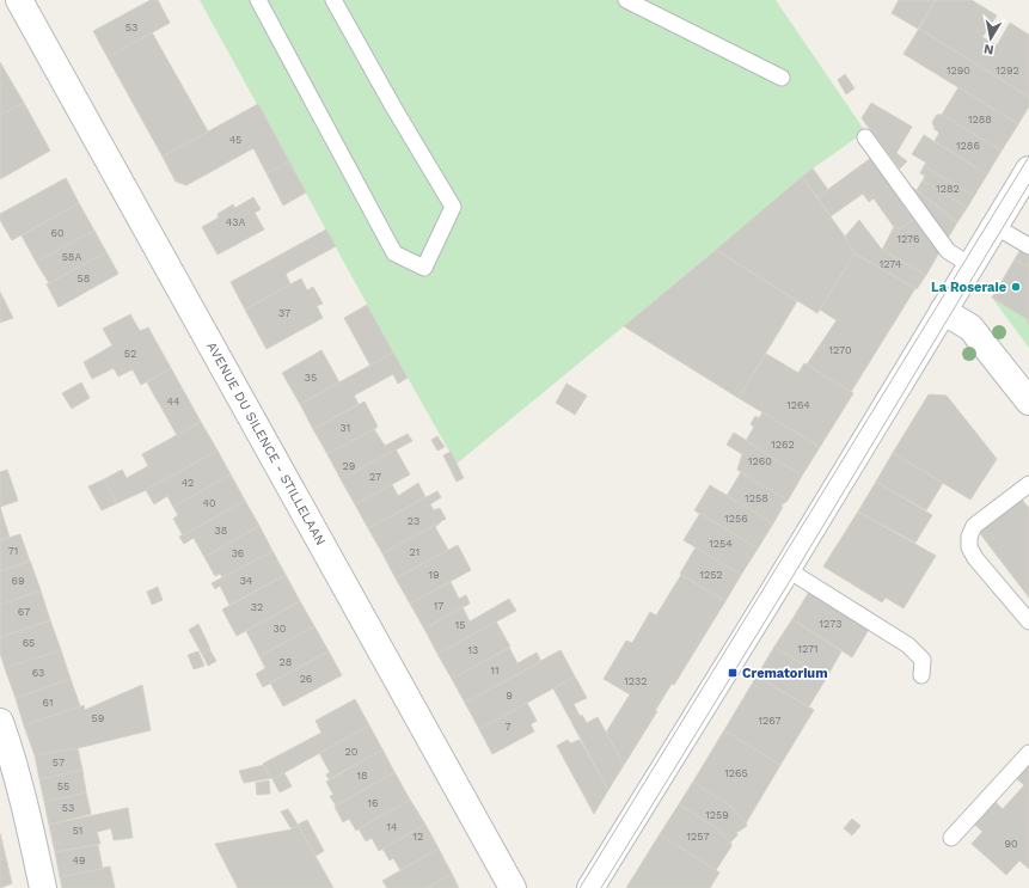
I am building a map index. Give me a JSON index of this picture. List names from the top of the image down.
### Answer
{
  "streets": {
    "street": ["AVENUE DU SILENCE - STILLELAAN"]
  },
  "places": {
    "other": ["La Roseraie"],
    "transit": ["Crematorium"]
  },
  "house_numbers": [
    "53",
    "1290",
    "1292",
    "1288",
    "45",
    "1286",
    "1282",
    "43A",
    "60",
    "1276",
    "58A",
    "1274",
    "58",
    "37",
    "1270",
    "52",
    "35",
    "44",
    "1264",
    "31",
    "1262",
    "1260",
    "29",
    "27",
    "42",
    "1258",
    "40",
    "1256",
    "23",
    "38",
    "1254",
    "71",
    "21",
    "36",
    "19",
    "1252",
    "69",
    "34",
    "17",
    "32",
    "67",
    "1273",
    "15",
    "30",
    "65",
    "1271",
    "13",
    "28",
    "11",
    "63",
    "26",
    "1232",
    "9",
    "61",
    "59",
    "1267",
    "7",
    "20",
    "57",
    "1265",
    "18",
    "55",
    "16",
    "53",
    "1259",
    "14",
    "51",
    "12",
    "1257",
    "90",
    "49"
  ],
  "north": "bottom"
}
